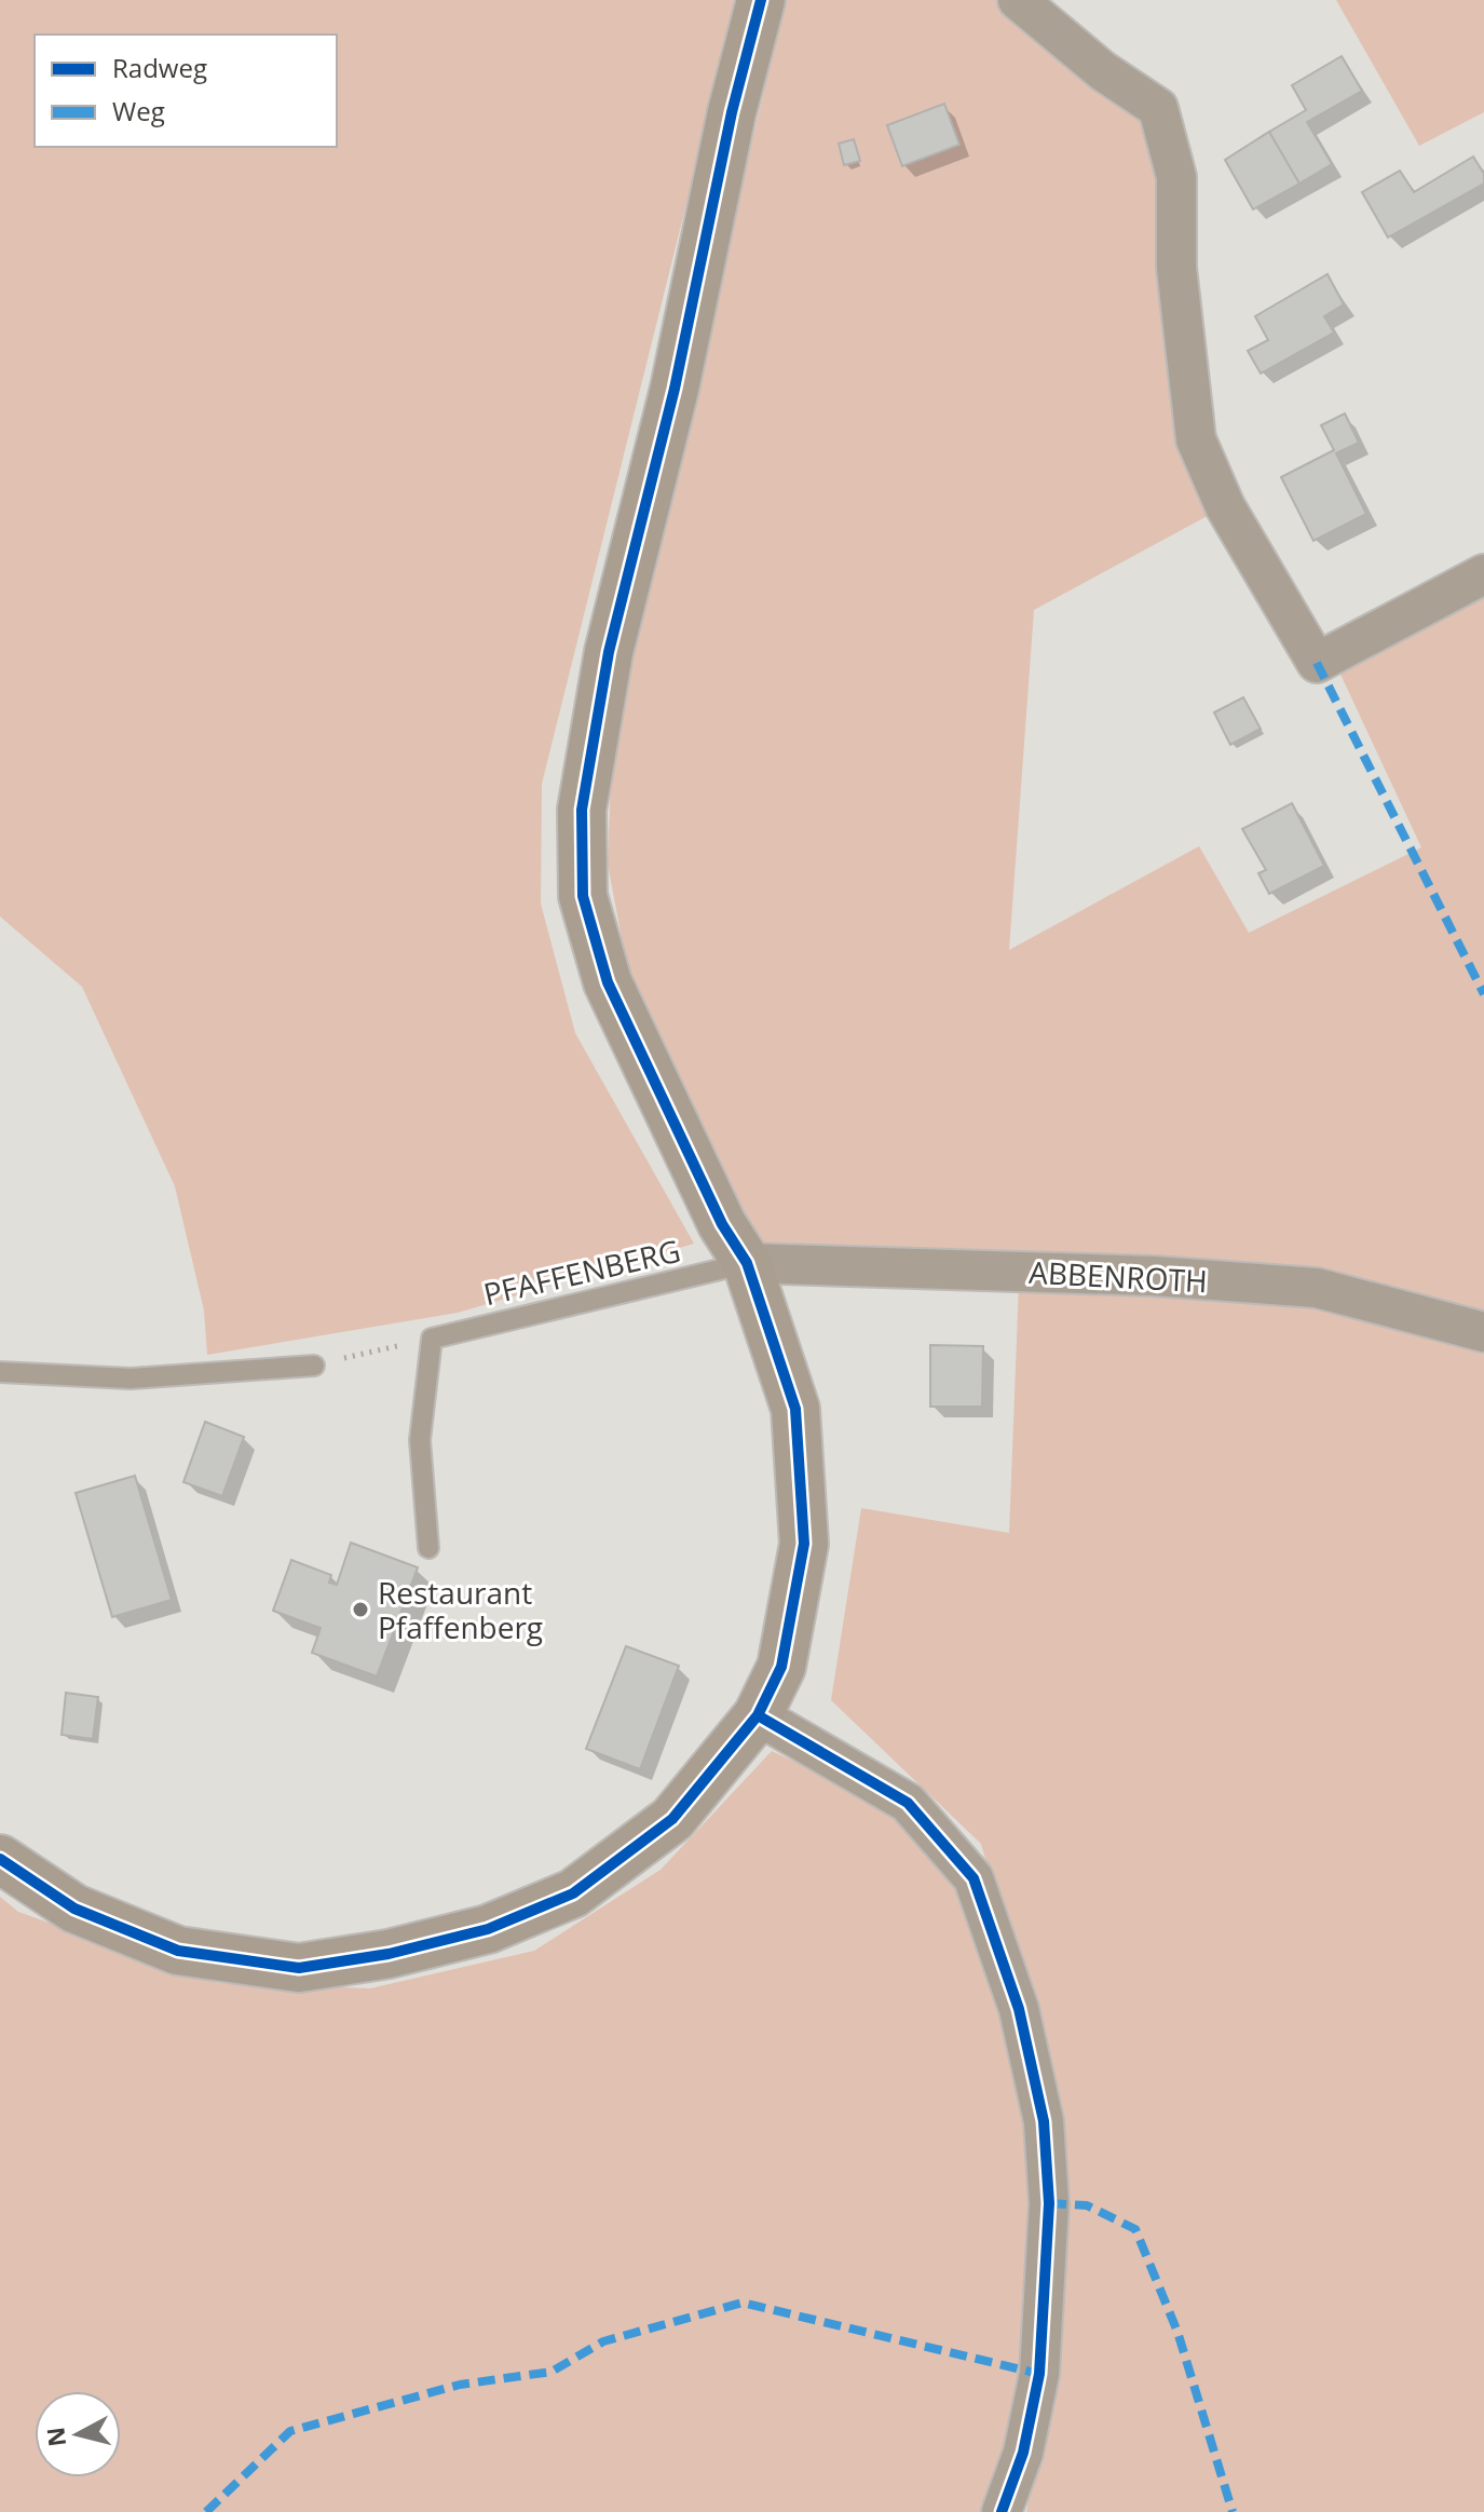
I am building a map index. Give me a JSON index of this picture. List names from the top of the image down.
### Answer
{
  "streets": {
    "street": ["ABBENROTH"],
    "lane": ["PFAFFENBERG"]
  },
  "crossings": [
    ["PFAFFENBERG", "ABBENROTH"]
  ],
  "places": ["Restaurant Pfaffenberg"],
  "legend": ["Radweg", "Weg"],
  "north": "left"
}
